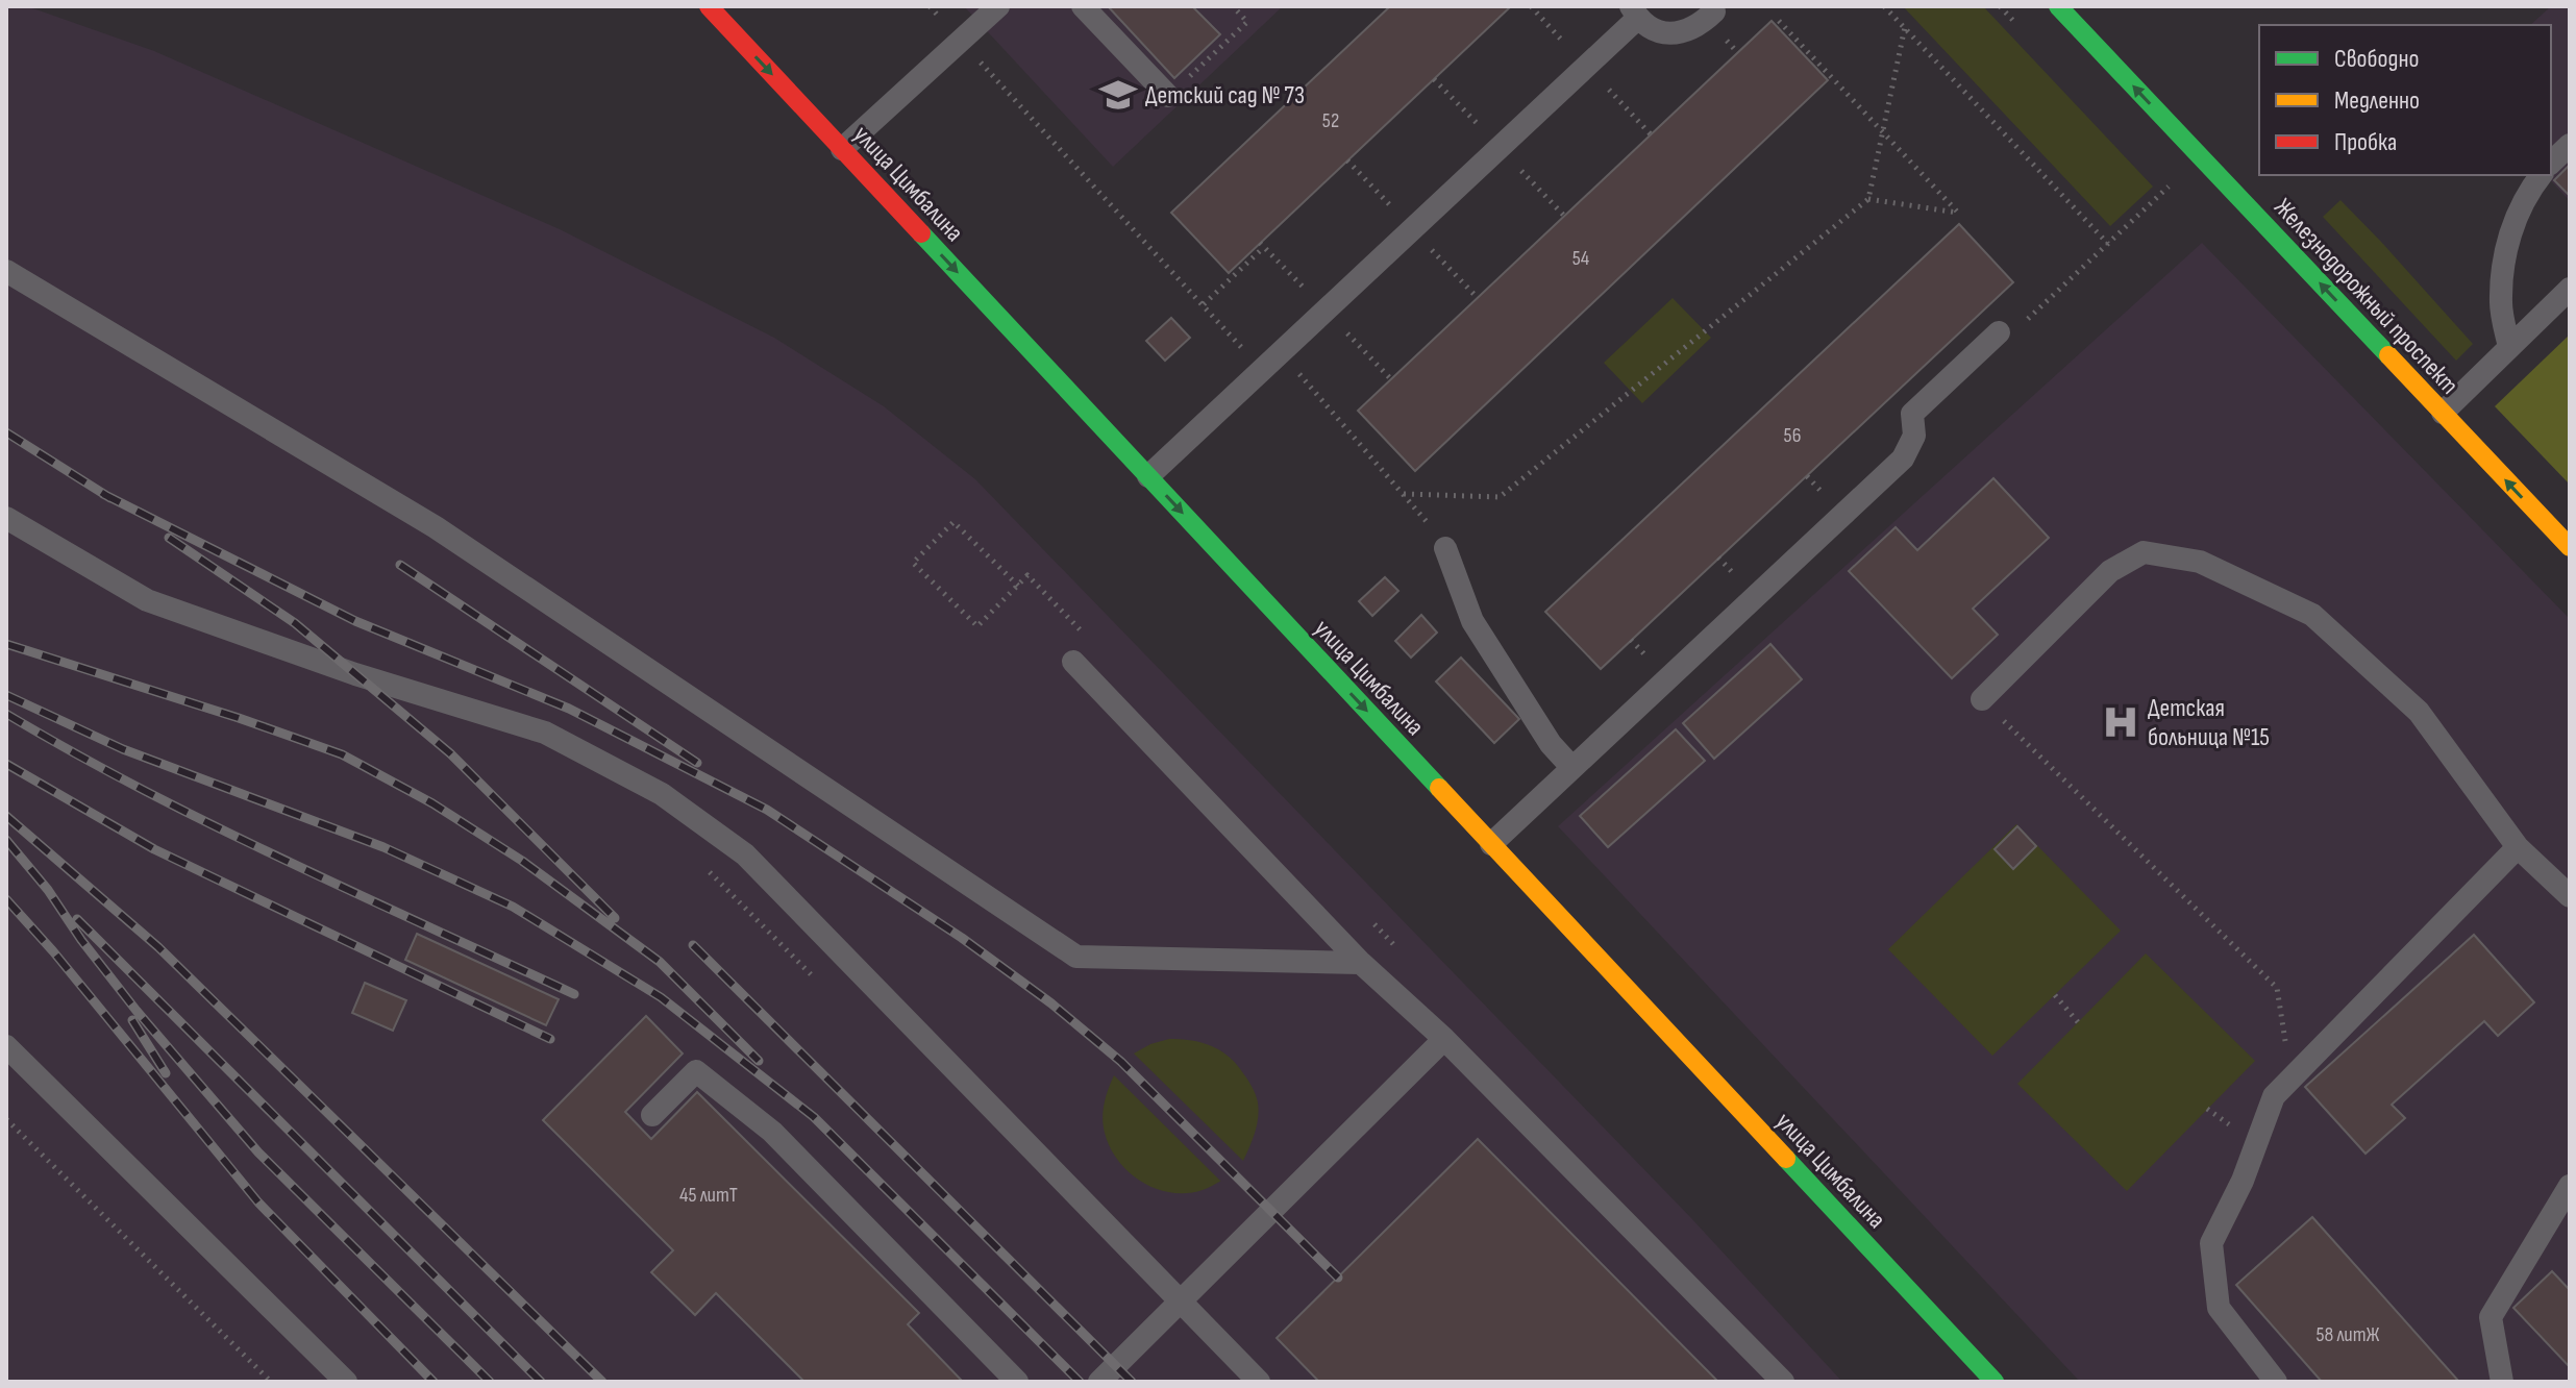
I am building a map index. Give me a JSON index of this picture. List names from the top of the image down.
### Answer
{
  "streets": {
    "street": ["улица Цимбалина", "Железнодорожный проспект"]
  },
  "one_way": ["улица Цимбалина", "Железнодорожный проспект"],
  "places": {
    "school or university": ["Детский сад № 73"],
    "hospital": ["Детская больница №15"]
  },
  "house_numbers": [
    "52",
    "54",
    "56",
    "45 литТ",
    "58 литЖ"
  ],
  "legend": ["Свободно", "Медленно", "Пробка"]
}
